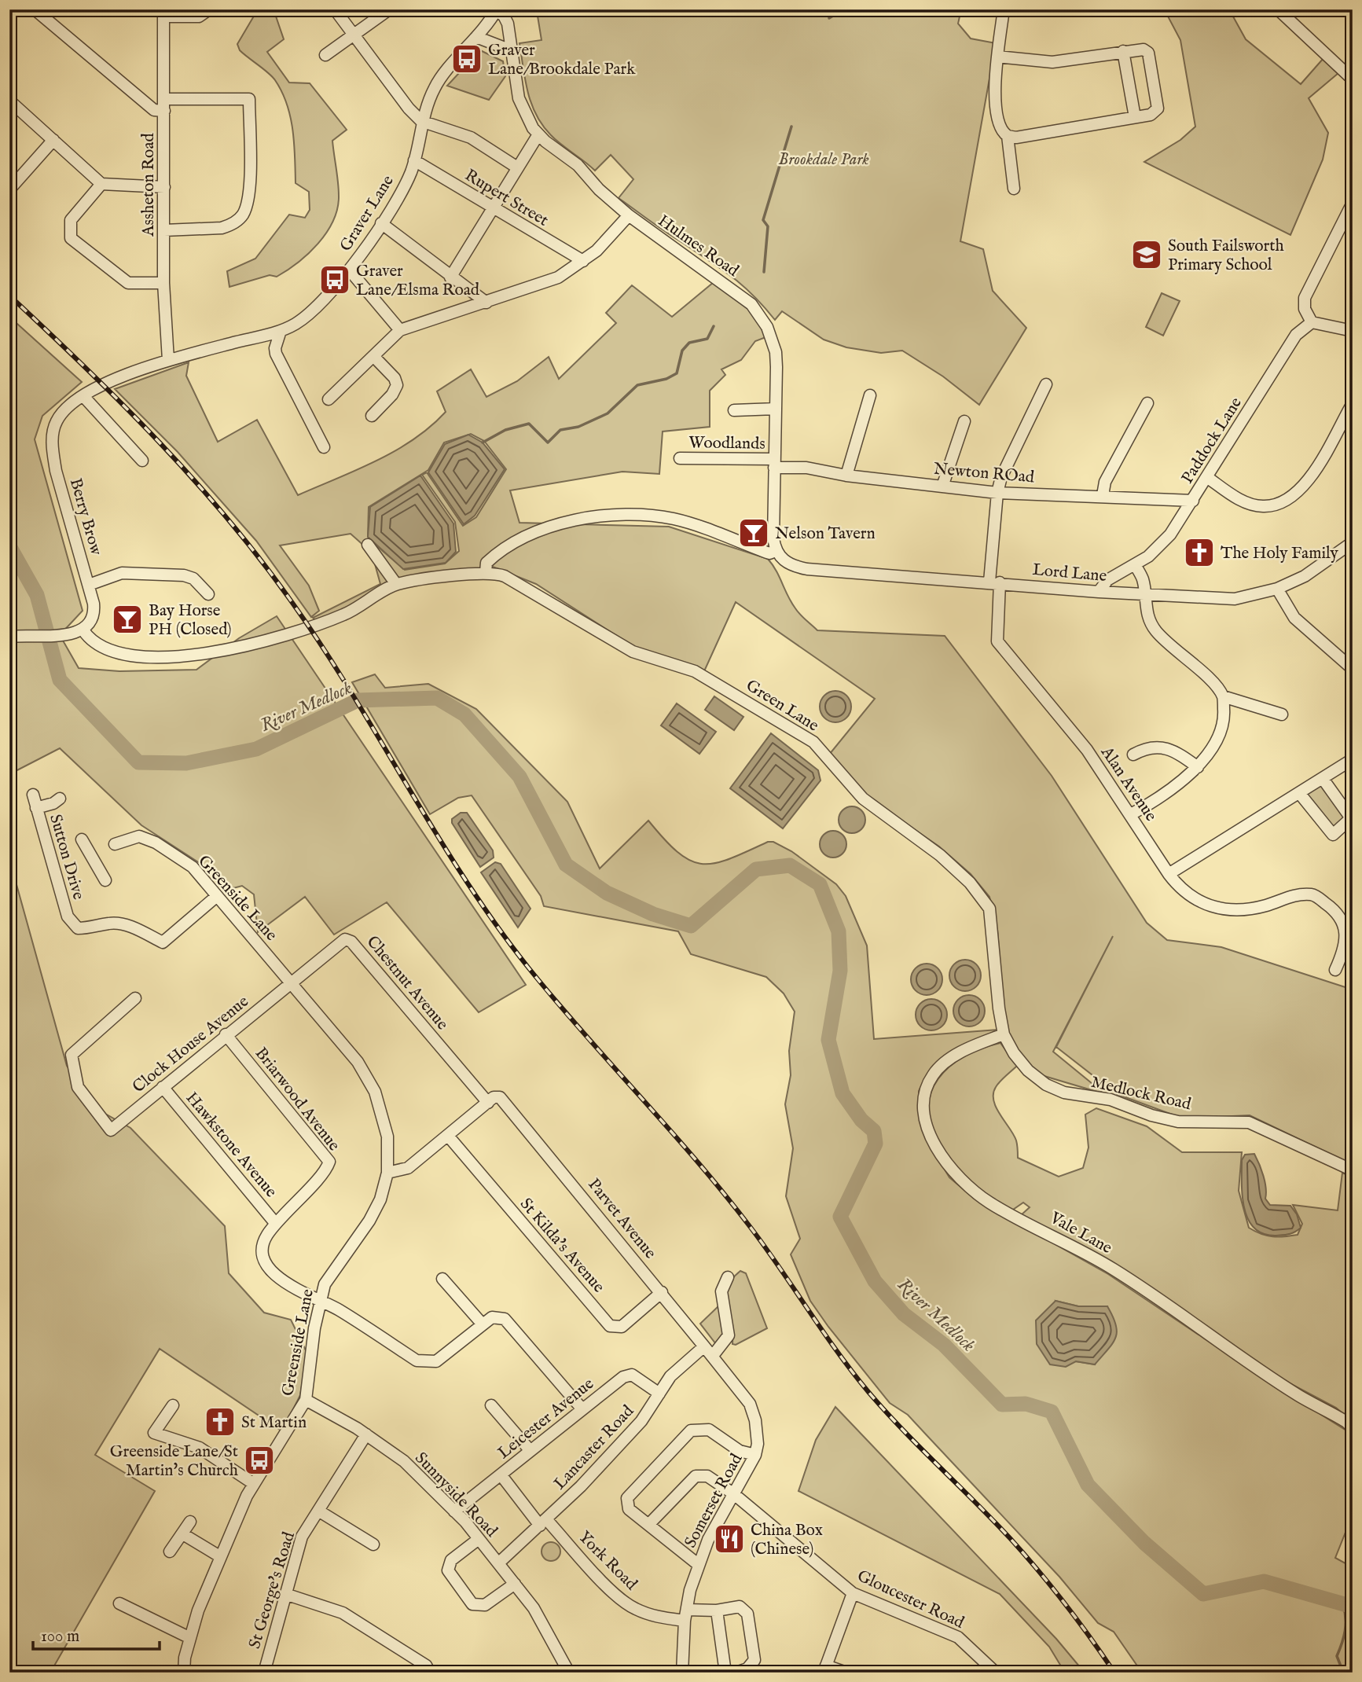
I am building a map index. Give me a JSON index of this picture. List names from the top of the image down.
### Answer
{
  "streets": {
    "street": [
      "Assheton Road",
      "Rupert Street",
      "Graver Lane",
      "Hulmes Road",
      "Paddock Lane",
      "Woodlands",
      "Newton ROad",
      "Berry Brow",
      "Lord Lane",
      "Green Lane",
      "Alan Avenue",
      "Sutton Drive",
      "Greenside Lane",
      "Chestnut Avenue",
      "Clock House Avenue",
      "Medlock Road",
      "Briarwood Avenue",
      "Hawkstone Avenue",
      "Parvet Avenue",
      "Vale Lane",
      "St Kilda's Avenue",
      "Leicester Avenue",
      "Lancaster Road",
      "Sunnyside Road",
      "Somerset Road",
      "York Road",
      "St George's Road",
      "Gloucester Road"
    ]
  },
  "crossings": [
    ["Assheton Road", "Berry Brow"],
    ["Rupert Street", "Graver Lane"],
    ["Graver Lane", "Hulmes Road"],
    ["Graver Lane", "Berry Brow"],
    ["Hulmes Road", "Woodlands"],
    ["Hulmes Road", "Newton ROad"],
    ["Hulmes Road", "Lord Lane"],
    ["Paddock Lane", "Newton ROad"],
    ["Paddock Lane", "Lord Lane"],
    ["Woodlands", "Newton ROad"],
    ["Newton ROad", "Alan Avenue"],
    ["Lord Lane", "Alan Avenue"],
    ["Green Lane", "Medlock Road"],
    ["Green Lane", "Vale Lane"],
    ["Sutton Drive", "Greenside Lane"],
    ["Greenside Lane", "Chestnut Avenue"],
    ["Greenside Lane", "Clock House Avenue"],
    ["Greenside Lane", "Briarwood Avenue"],
    ["Greenside Lane", "Sunnyside Road"],
    ["Chestnut Avenue", "Clock House Avenue"],
    ["Chestnut Avenue", "Parvet Avenue"],
    ["Clock House Avenue", "Briarwood Avenue"],
    ["Clock House Avenue", "Hawkstone Avenue"],
    ["Medlock Road", "Vale Lane"],
    ["Briarwood Avenue", "Hawkstone Avenue"],
    ["Parvet Avenue", "St Kilda's Avenue"],
    ["Parvet Avenue", "Lancaster Road"],
    ["Parvet Avenue", "Somerset Road"],
    ["Leicester Avenue", "Lancaster Road"],
    ["Leicester Avenue", "Sunnyside Road"],
    ["Leicester Avenue", "York Road"],
    ["Lancaster Road", "Sunnyside Road"],
    ["Lancaster Road", "York Road"],
    ["Sunnyside Road", "St George's Road"],
    ["Somerset Road", "York Road"],
    ["Somerset Road", "Gloucester Road"]
  ],
  "water": ["River Medlock"],
  "parks": ["Brookdale Park"],
  "places": {
    "bus stop": ["Graver Lane/Brookdale Park", "Graver Lane/Elsma Road", "Greenside Lane/St Martin's Church"],
    "school or university": ["South Failsworth Primary School"],
    "bar": ["Nelson Tavern", "Bay Horse PH (Closed)"],
    "church": ["The Holy Family", "St Martin"],
    "restaurant": ["China Box (Chinese)"]
  },
  "scale_bar": "100 m"
}
